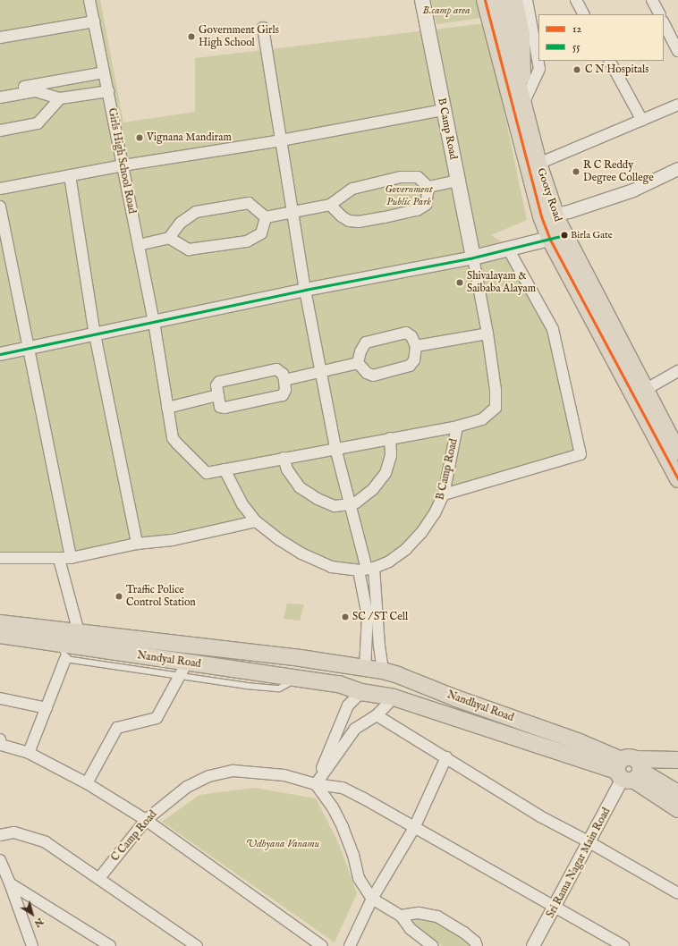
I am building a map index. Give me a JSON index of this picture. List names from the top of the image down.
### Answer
{
  "streets": {
    "main road": [
      "B Camp Road",
      "Gooty Road",
      "Nandyal Road",
      "Nandhyal Road"
    ],
    "street": ["Girls High School Road", "C Camp Road", "Sri Rama Nagar Main Road"]
  },
  "crossings": [
    ["Nandyal Road", "Nandhyal Road"],
    ["Nandyal Road", "Sri Rama Nagar Main Road"],
    ["Nandhyal Road", "Sri Rama Nagar Main Road"],
    ["C Camp Road", "Sri Rama Nagar Main Road"]
  ],
  "parks": ["B.camp area", "Government Public Park", "Udhyana Vanamu"],
  "places": [
    "Government Girls High School",
    "C N Hospitals",
    "Vignana Mandiram",
    "R C Reddy Degree College",
    "Birla Gate",
    "Shivalayam & Saibaba Alayam",
    "Traffic Police Control Station",
    "SC / ST Cell"
  ],
  "lines": ["transit line 12", "transit line 55"],
  "legend": ["12", "55"],
  "north": "bottom right"
}
